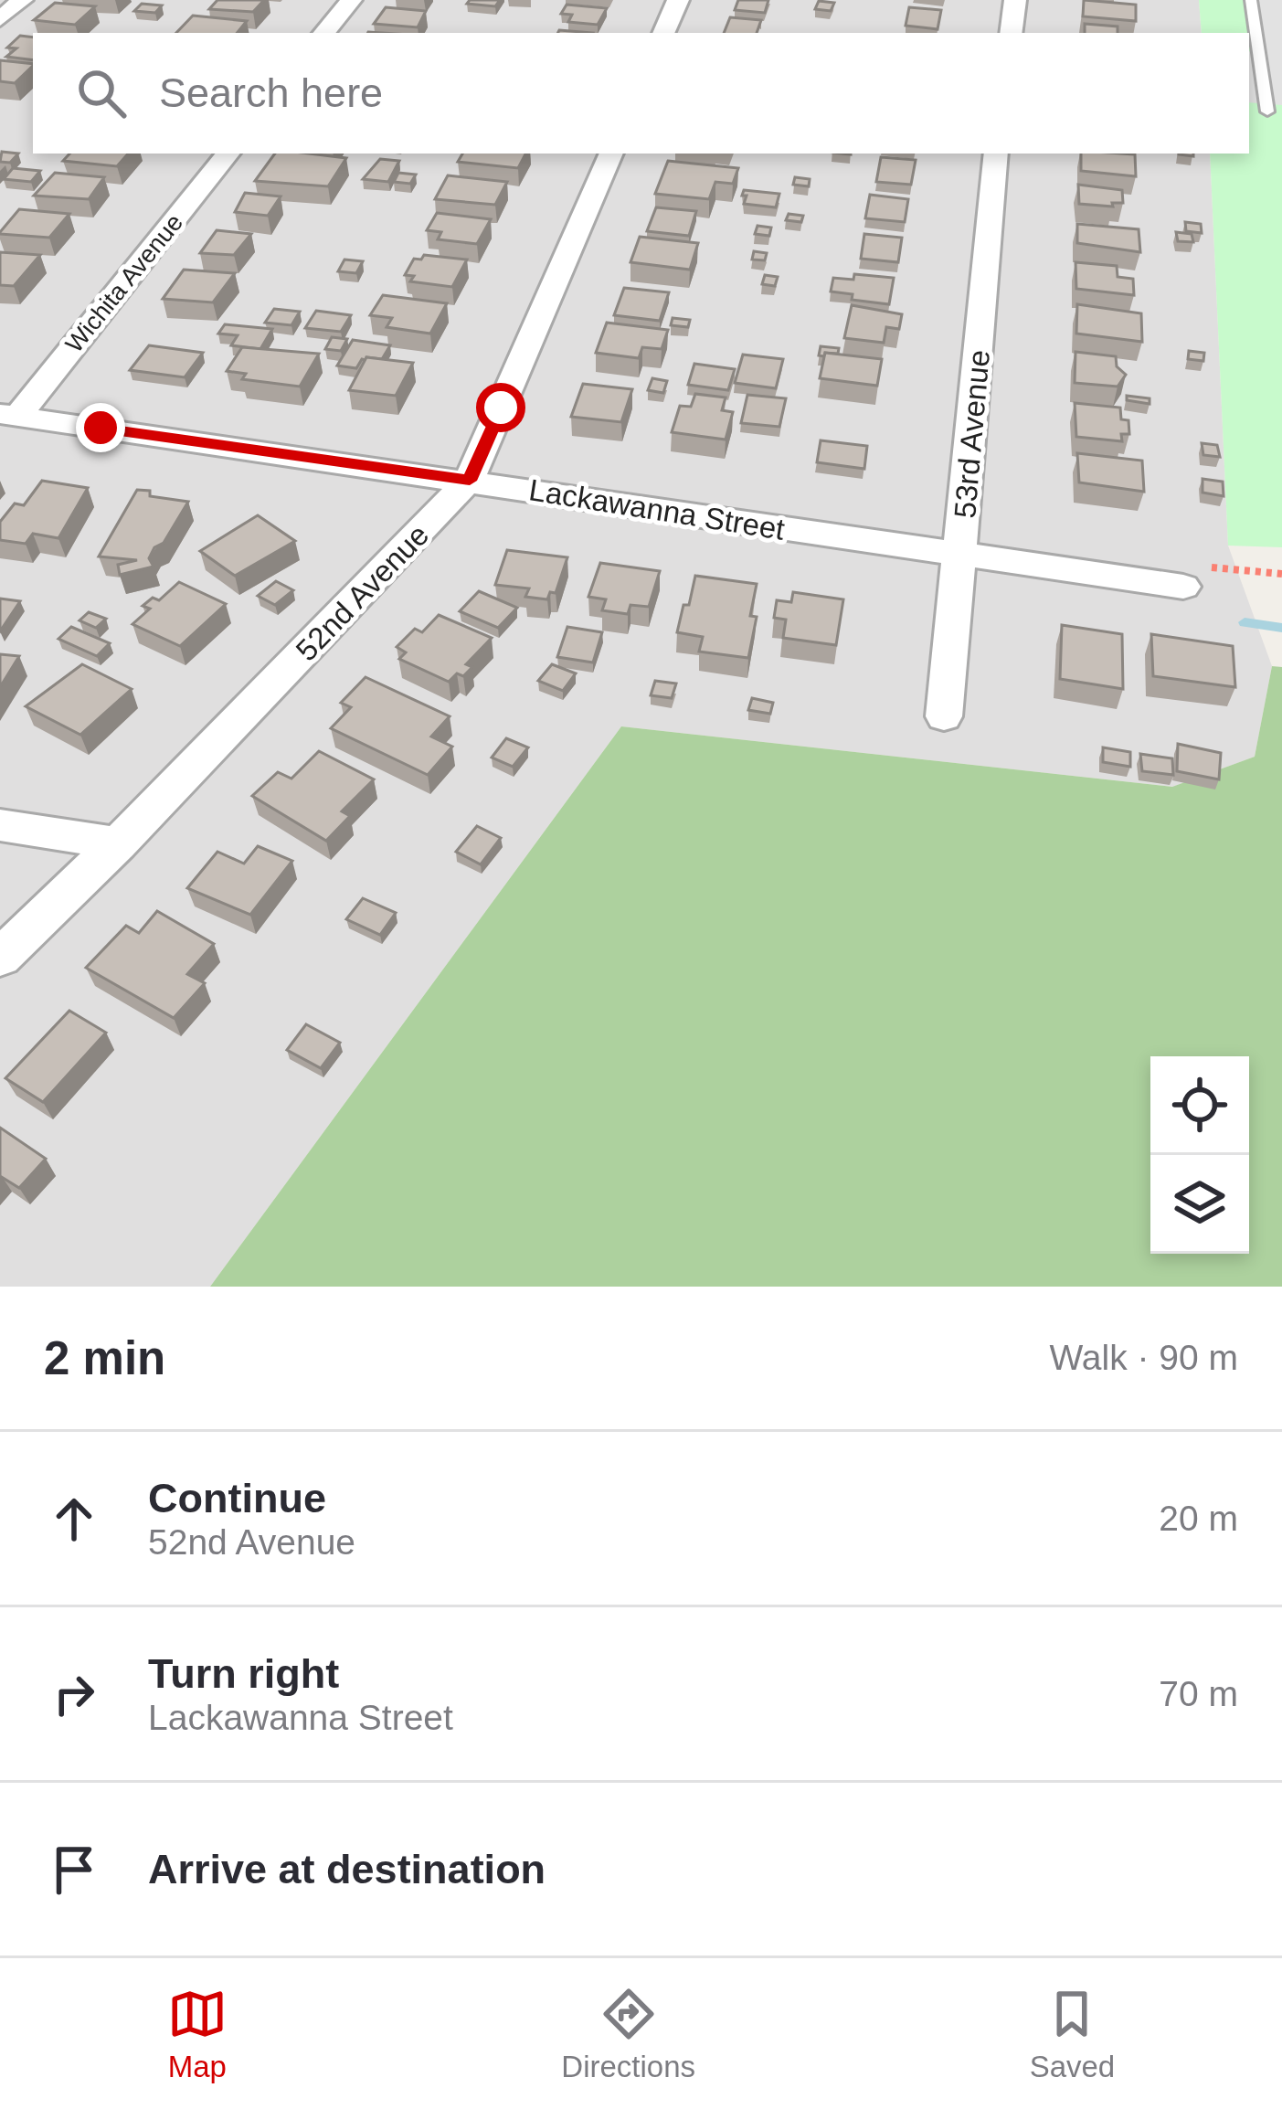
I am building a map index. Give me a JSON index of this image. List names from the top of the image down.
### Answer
{
  "streets": {
    "street": [
      "Wichita Avenue",
      "53rd Avenue",
      "Lackawanna Street",
      "52nd Avenue"
    ]
  },
  "crossings": [
    ["Wichita Avenue", "Lackawanna Street"],
    ["53rd Avenue", "Lackawanna Street"],
    ["Lackawanna Street", "52nd Avenue"]
  ],
  "page": {
    "search": "Search here",
    "heading": ["2 min", "Walk · 90 m"],
    "list": [
      ["Continue", "52nd Avenue", "20 m"],
      ["Turn right", "Lackawanna Street", "70 m"],
      "Arrive at destination"
    ],
    "nav": ["Map", "Directions", "Saved"]
  }
}
